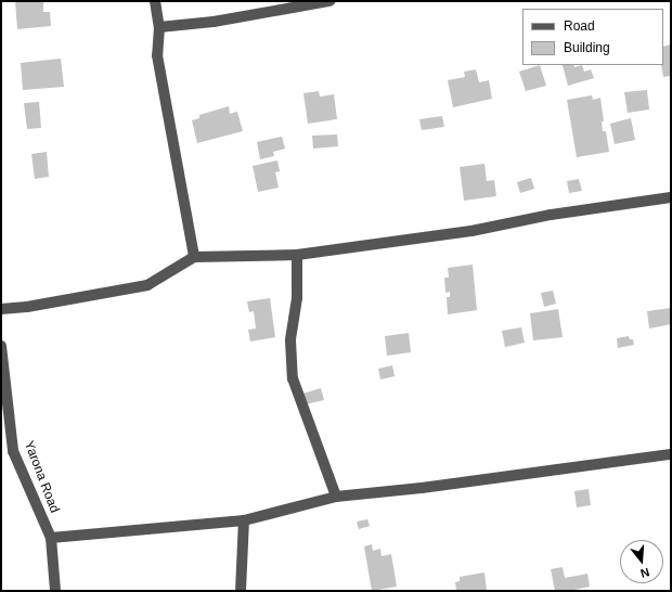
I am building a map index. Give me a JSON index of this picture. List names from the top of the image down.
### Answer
{
  "streets": {
    "street": ["Yarona Road"]
  },
  "legend": ["Road", "Building"],
  "north": "bottom"
}
